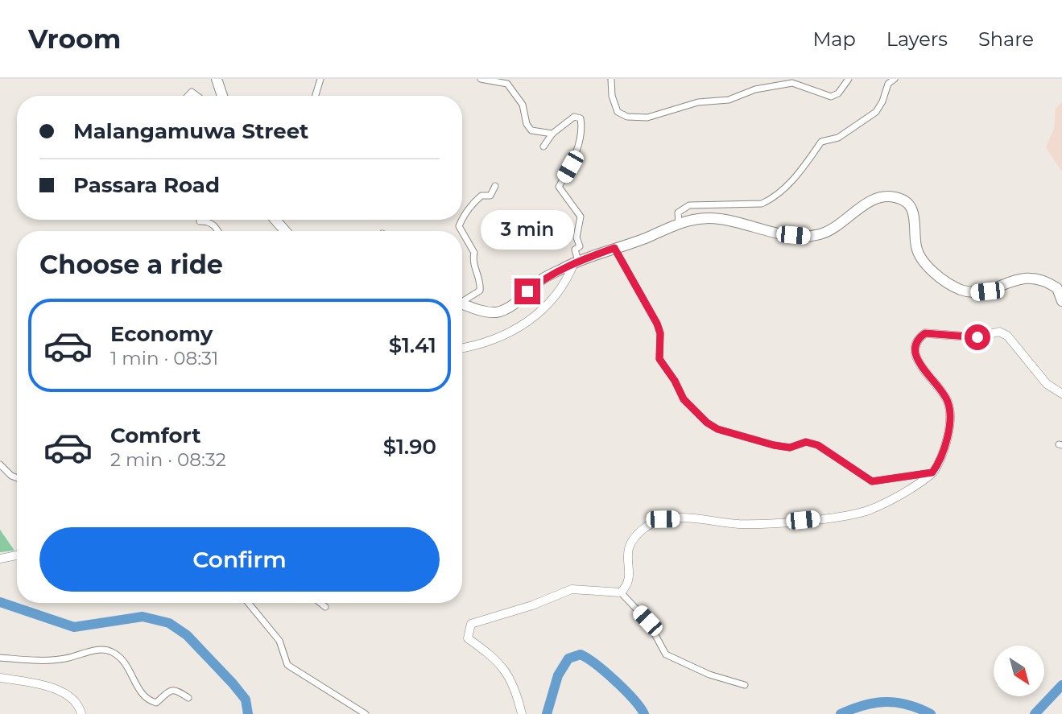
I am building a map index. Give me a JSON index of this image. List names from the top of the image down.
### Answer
{
  "north": "bottom right",
  "page": {
    "header": "Vroom",
    "nav": ["Map", "Layers", "Share"],
    "banner": ["Malangamuwa Street", "Passara Road"],
    "bubble": "3 min",
    "heading": "Choose a ride",
    "list": [
      {
        "name": "Economy",
        "note": "1 min · 08:31",
        "value": "$1.41"
      },
      {
        "name": "Comfort",
        "note": "2 min · 08:32",
        "value": "$1.90"
      }
    ],
    "buttons": "Confirm"
  }
}
